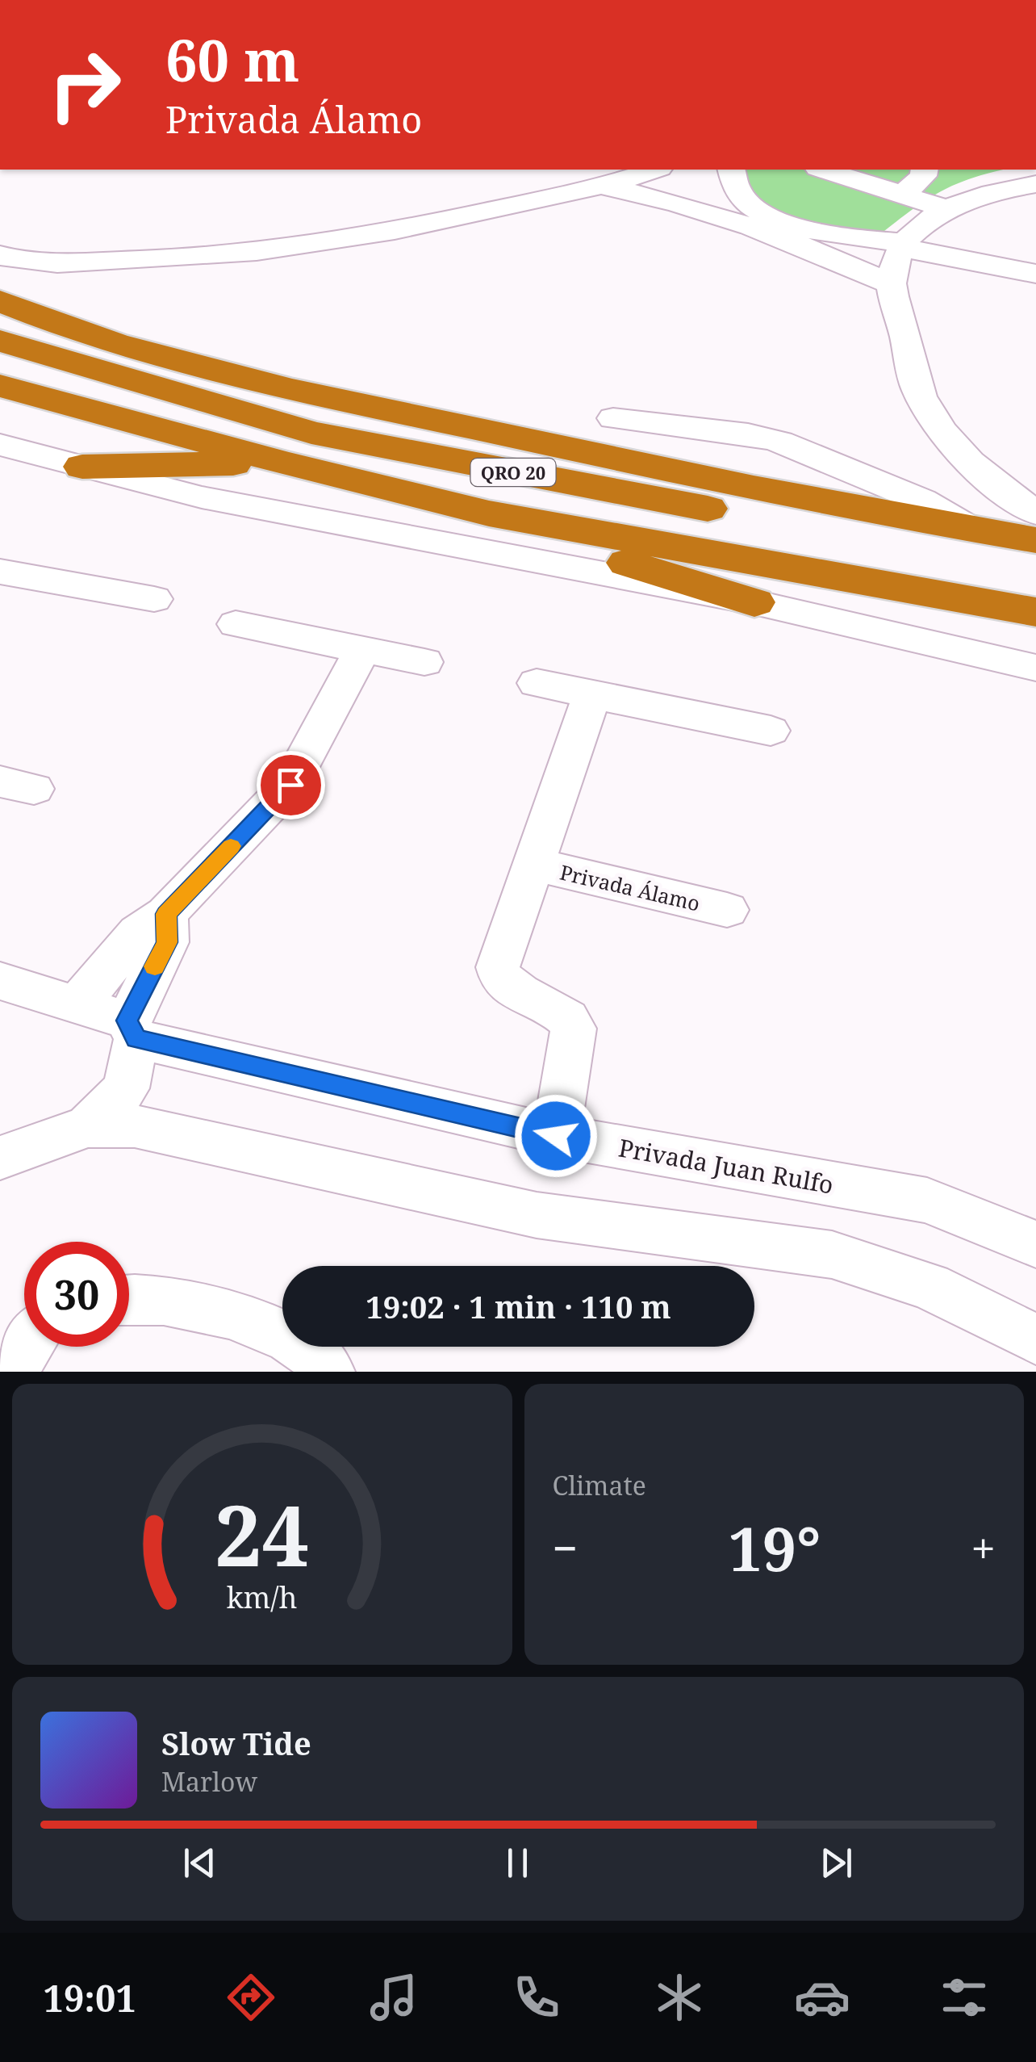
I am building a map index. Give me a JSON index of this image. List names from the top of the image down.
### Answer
{
  "streets": {
    "highway": ["QRO 20"],
    "street": ["Privada Álamo", "Privada Juan Rulfo"]
  },
  "crossings": [
    ["Privada Álamo", "Privada Juan Rulfo"]
  ],
  "page": {
    "turn": ["60 m", "Privada Álamo"],
    "limit": "30",
    "trip": "19:02 · 1 min · 110 m",
    "tile": "Climate",
    "heat": ["−", "19°", "+"],
    "song": ["Slow Tide", "Marlow"],
    "tabs": "19:01",
    "gauge": ["24", "km/h"]
  }
}
